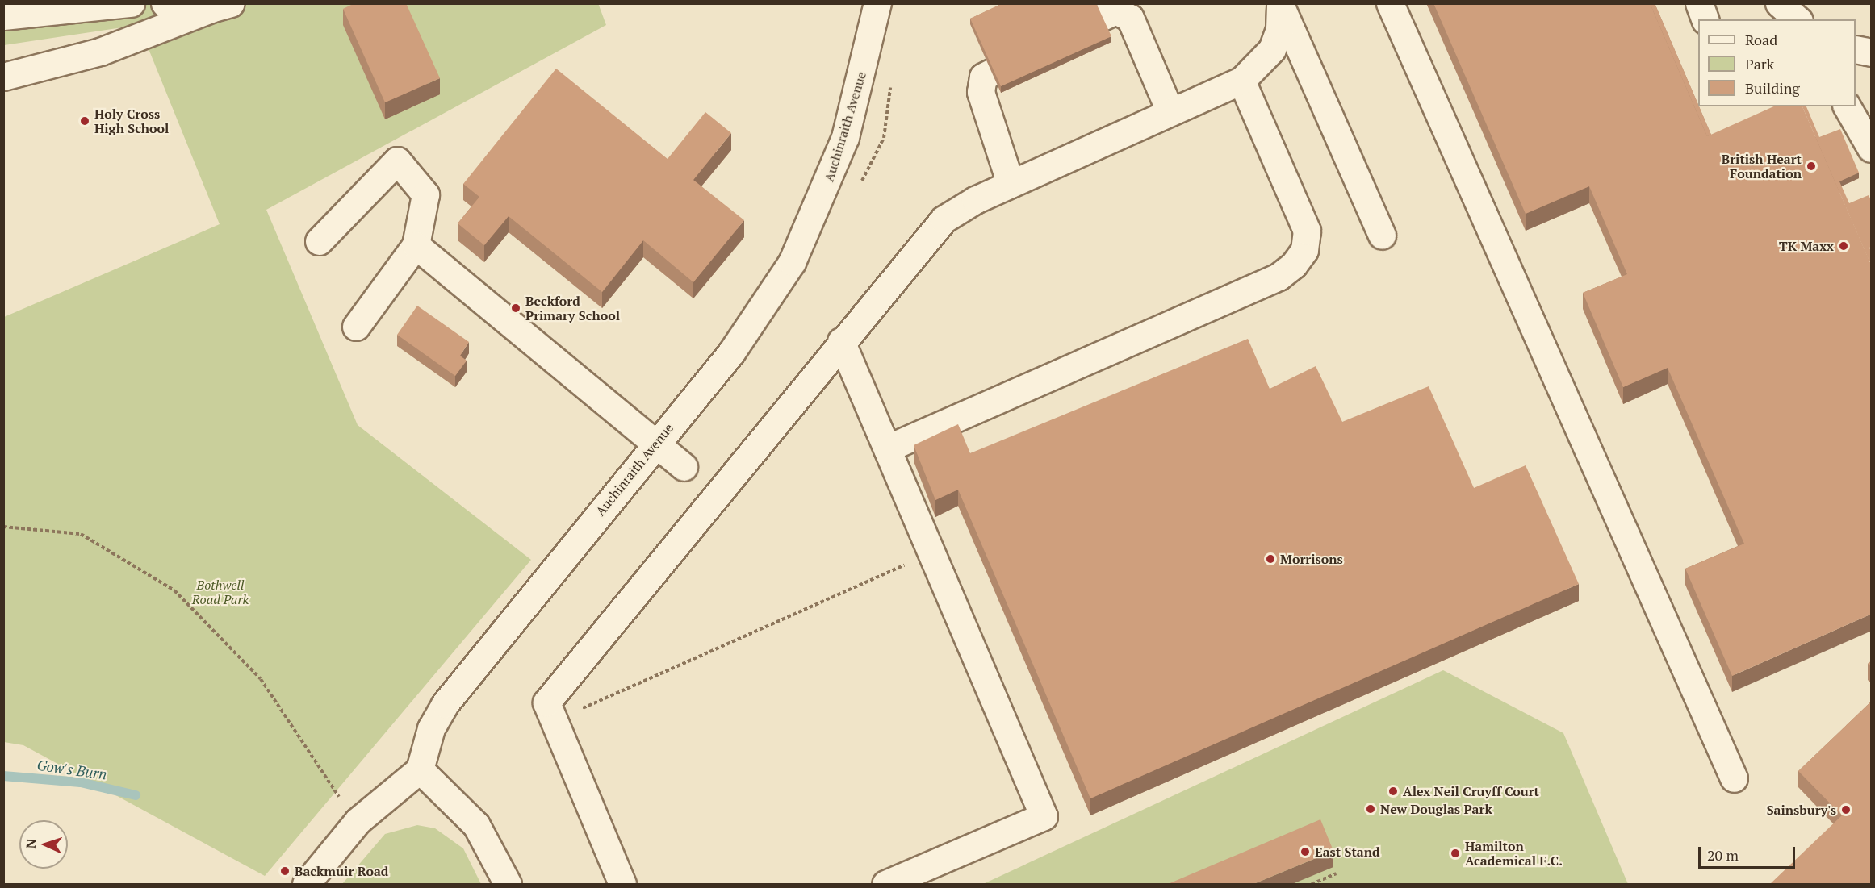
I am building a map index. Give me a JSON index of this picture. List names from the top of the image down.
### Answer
{
  "streets": {
    "street": ["Auchinraith Avenue"]
  },
  "water": ["Gow's Burn"],
  "parks": ["Bothwell Road Park"],
  "places": [
    "Holy Cross High School",
    "British Heart Foundation",
    "TK Maxx",
    "Beckford Primary School",
    "Morrisons",
    "Alex Neil Cruyff Court",
    "New Douglas Park",
    "Sainsbury's",
    "East Stand",
    "Hamilton Academical F.C.",
    "Backmuir Road"
  ],
  "legend": ["Road", "Park", "Building"],
  "scale_bar": "20 m",
  "north": "left"
}
